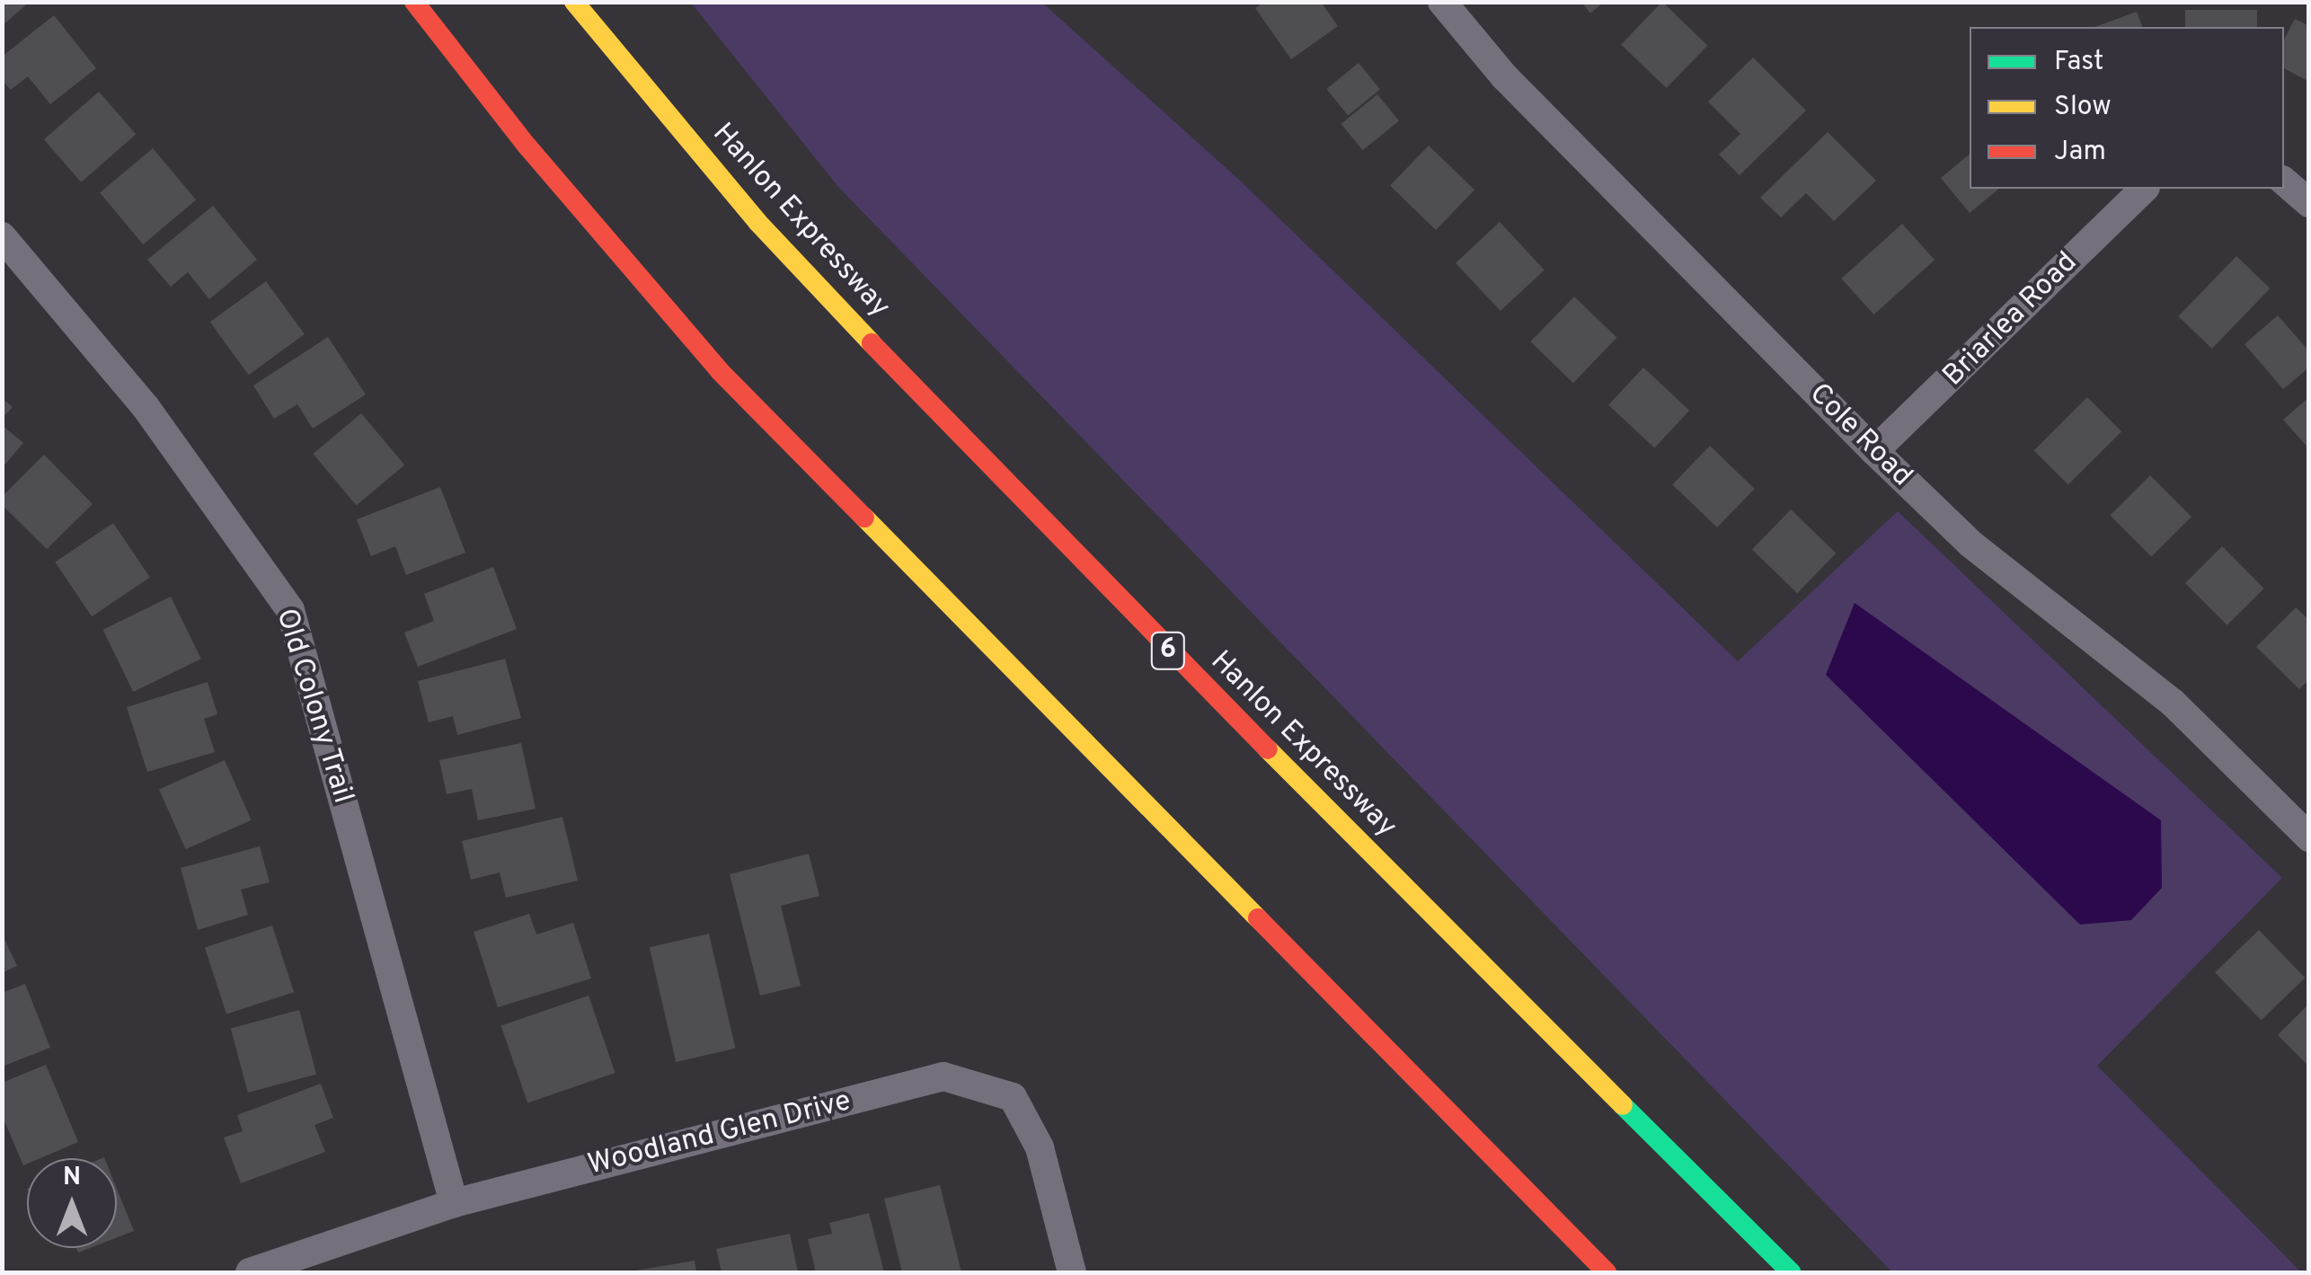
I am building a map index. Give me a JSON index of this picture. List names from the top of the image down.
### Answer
{
  "streets": {
    "highway": ["Hanlon Expressway", "6"],
    "street": [
      "Briarlea Road",
      "Cole Road",
      "Old Colony Trail",
      "Woodland Glen Drive"
    ]
  },
  "crossings": [
    ["Briarlea Road", "Cole Road"],
    ["Old Colony Trail", "Woodland Glen Drive"]
  ],
  "legend": ["Fast", "Slow", "Jam"],
  "north": "top"
}
